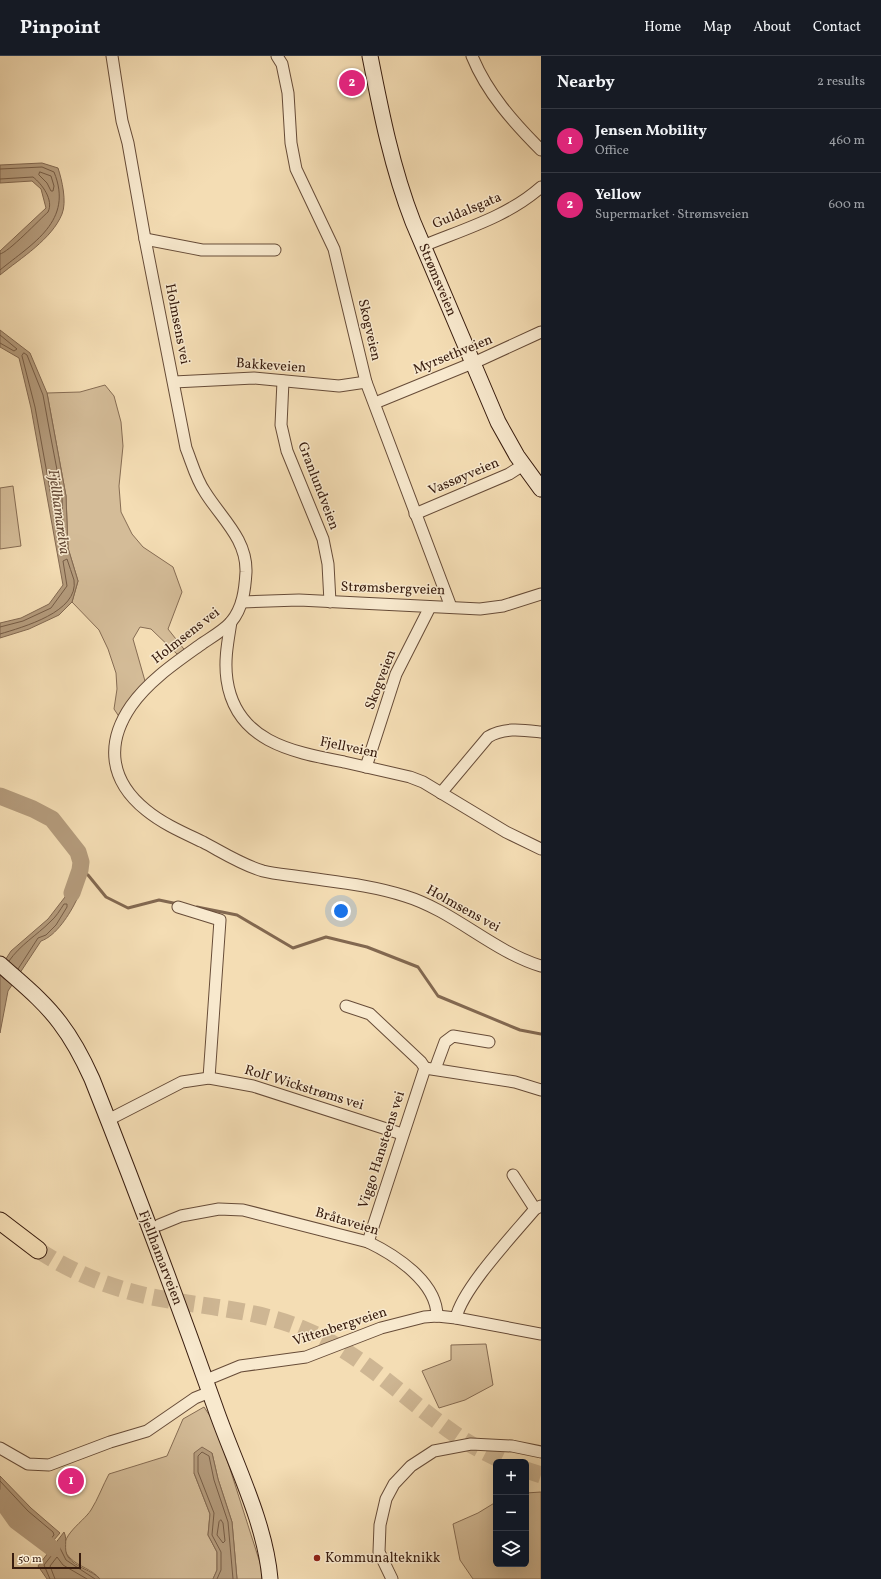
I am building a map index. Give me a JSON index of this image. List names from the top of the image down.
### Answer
{
  "streets": {
    "main road": ["Strømsveien", "Fjellhamarveien"],
    "street": [
      "Guldalsgata",
      "Holmsens vei",
      "Skogveien",
      "Myrsethveien",
      "Bakkeveien",
      "Vassøyveien",
      "Granlundveien",
      "Strømsbergveien",
      "Fjellveien",
      "Rolf Wickstrøms vei",
      "Viggo Hansteens vei",
      "Bråtaveien",
      "Vittenbergveien"
    ]
  },
  "crossings": [
    ["Guldalsgata", "Strømsveien"],
    ["Strømsveien", "Myrsethveien"],
    ["Strømsveien", "Vassøyveien"],
    ["Holmsens vei", "Bakkeveien"],
    ["Holmsens vei", "Strømsbergveien"],
    ["Holmsens vei", "Fjellveien"],
    ["Skogveien", "Myrsethveien"],
    ["Skogveien", "Bakkeveien"],
    ["Skogveien", "Vassøyveien"],
    ["Skogveien", "Strømsbergveien"],
    ["Skogveien", "Fjellveien"],
    ["Bakkeveien", "Granlundveien"],
    ["Granlundveien", "Strømsbergveien"],
    ["Rolf Wickstrøms vei", "Viggo Hansteens vei"],
    ["Rolf Wickstrøms vei", "Fjellhamarveien"],
    ["Viggo Hansteens vei", "Bråtaveien"],
    ["Bråtaveien", "Vittenbergveien"],
    ["Fjellhamarveien", "Vittenbergveien"]
  ],
  "water": ["Fjellhamarelva"],
  "places": ["Kommunalteknikk"],
  "scale_bar": "50 m",
  "page": {
    "header": "Pinpoint",
    "nav": [
      "Home",
      "Map",
      "About",
      "Contact"
    ],
    "heading": ["Nearby", "2 results"],
    "pins": ["2", "1"],
    "list": [
      {
        "mark": "1",
        "name": "Jensen Mobility",
        "note": "Office",
        "value": "460 m"
      },
      {
        "mark": "2",
        "name": "Yellow",
        "note": "Supermarket · Strømsveien",
        "value": "600 m"
      }
    ],
    "map_buttons": ["+", "−"],
    "scale": "50 m"
  }
}
